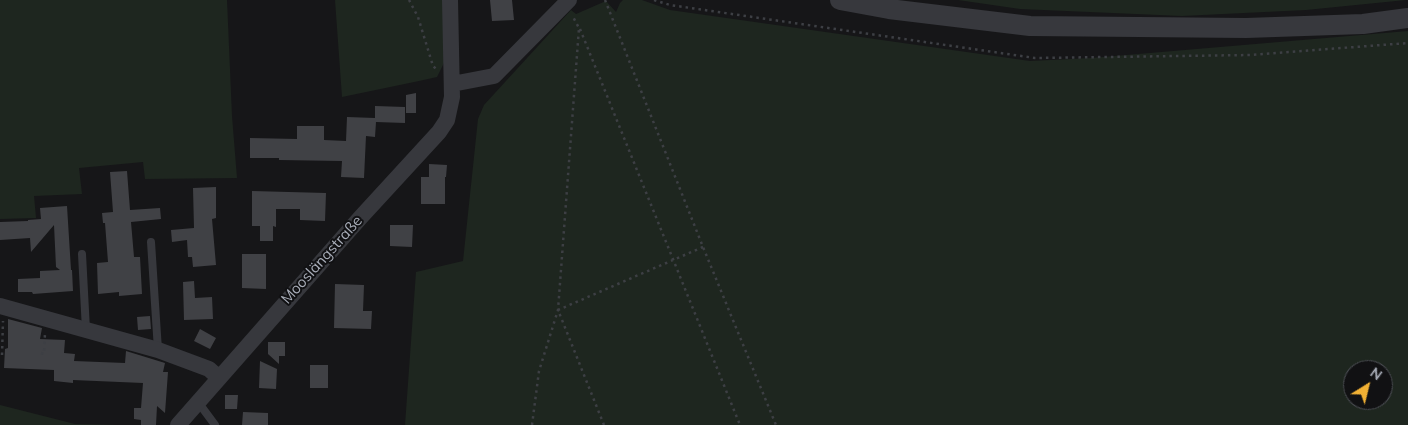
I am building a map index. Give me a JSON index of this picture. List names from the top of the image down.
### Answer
{
  "streets": {
    "street": ["Mooslängstraße"]
  },
  "north": "top right"
}
